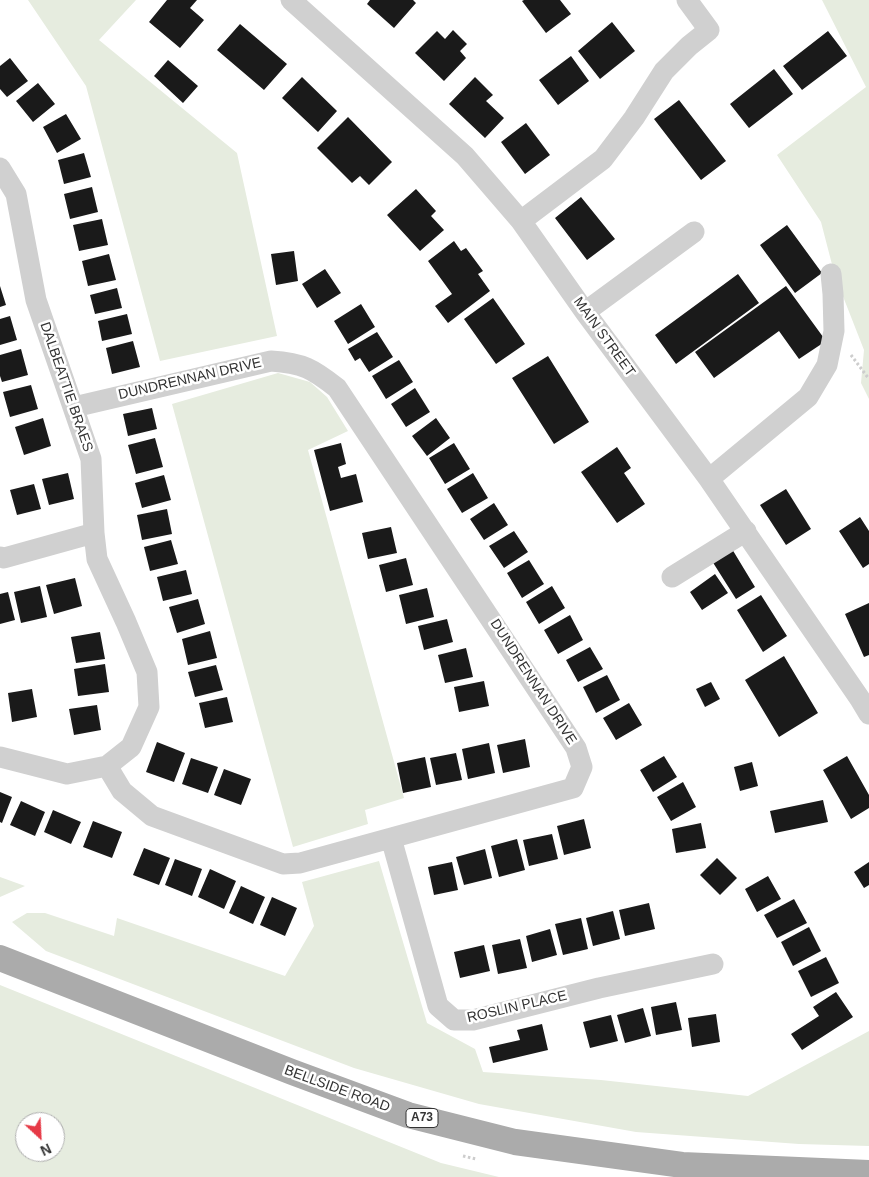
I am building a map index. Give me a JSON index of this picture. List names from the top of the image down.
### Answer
{
  "streets": {
    "main road": ["BELLSIDE ROAD", "A73"],
    "street": [
      "MAIN STREET",
      "DUNDRENNAN DRIVE",
      "DALBEATTIE BRAES",
      "ROSLIN PLACE"
    ]
  },
  "crossings": [
    ["DUNDRENNAN DRIVE", "DALBEATTIE BRAES"],
    ["DUNDRENNAN DRIVE", "ROSLIN PLACE"]
  ],
  "north": "bottom right"
}
